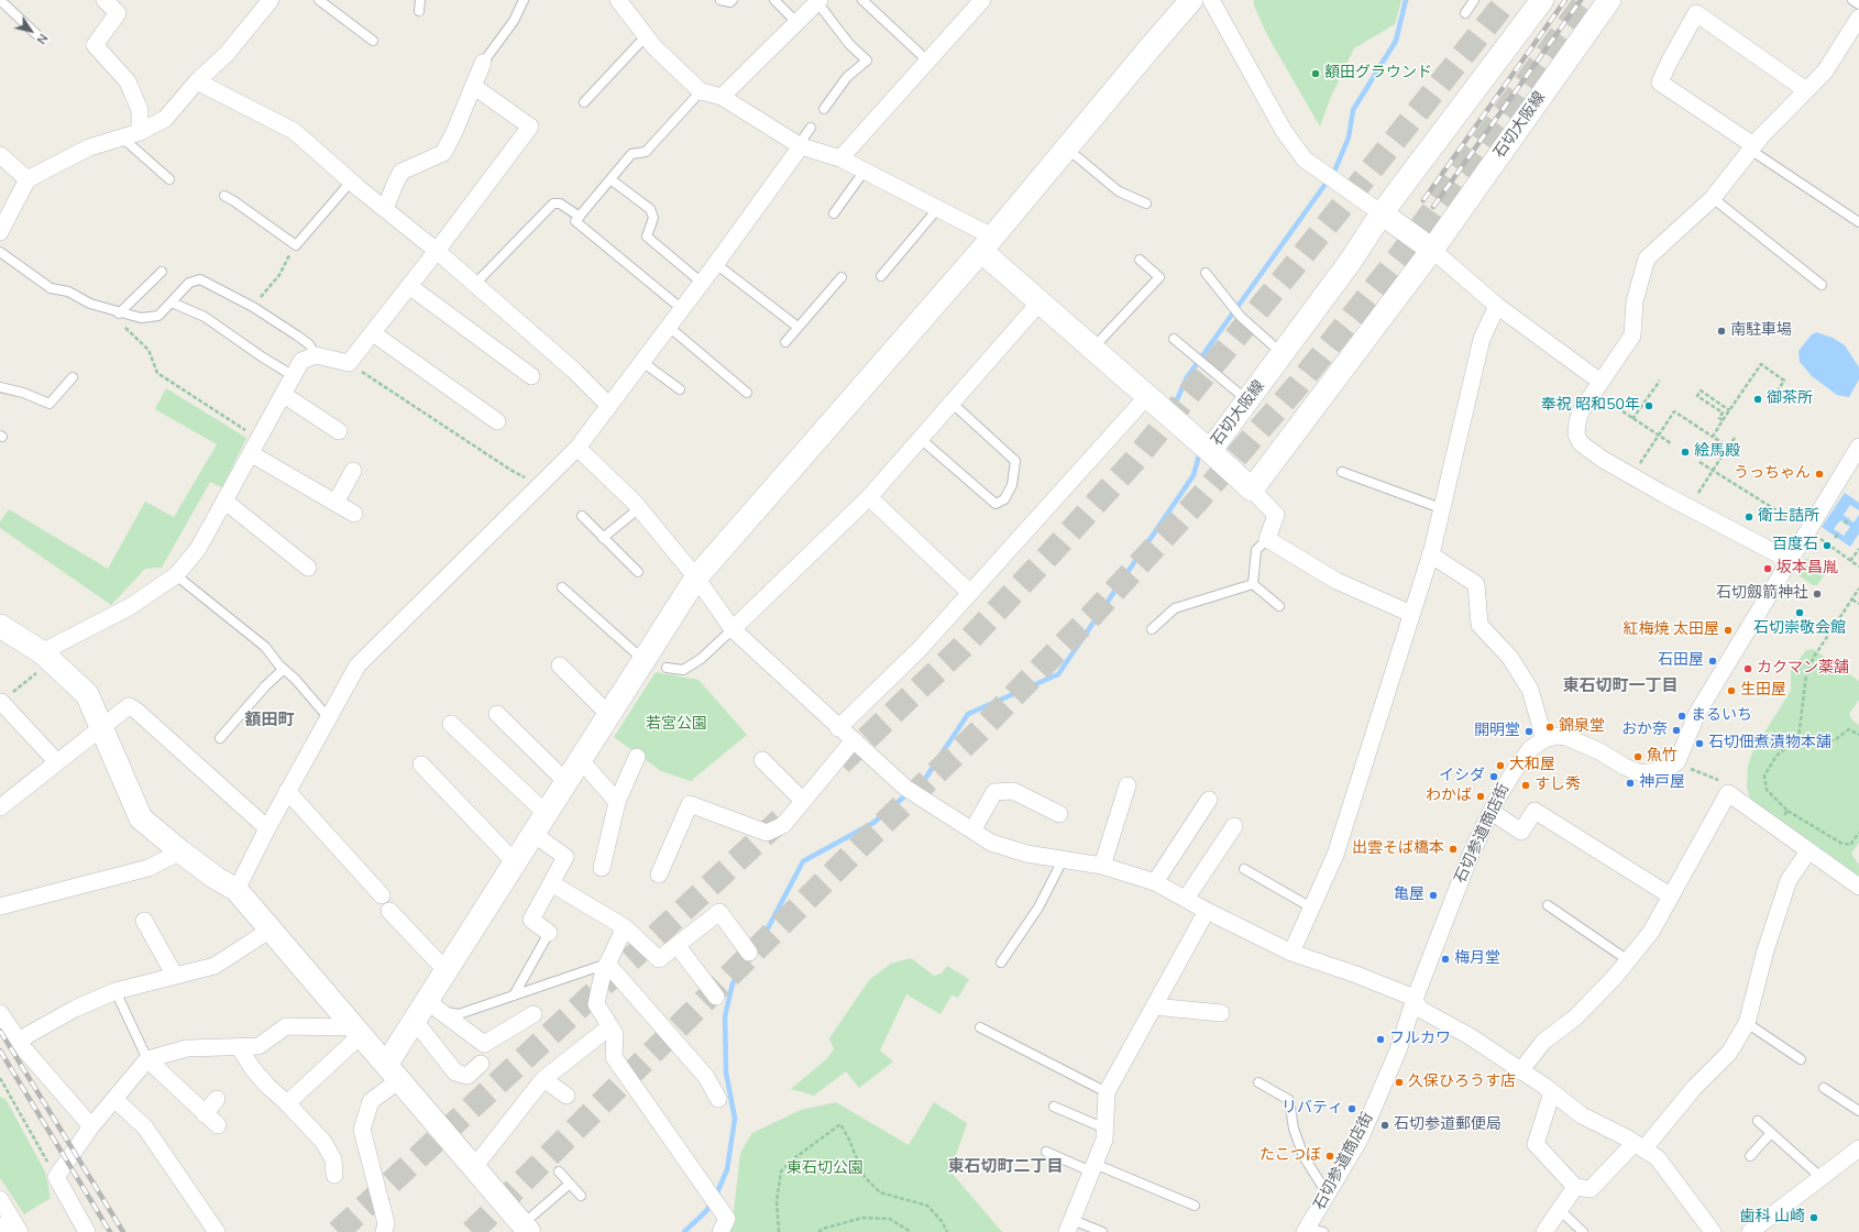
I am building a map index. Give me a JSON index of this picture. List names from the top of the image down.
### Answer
{
  "streets": {
    "street": ["石切大阪線", "石切参道商店街"]
  },
  "districts": ["東石切町一丁目", "額田町", "東石切町二丁目"],
  "parks": ["若宮公園", "東石切公園"],
  "places": [
    "額田グラウンド",
    "南駐車場",
    "御茶所",
    "奉祝 昭和50年",
    "絵馬殿",
    "うっちゃん",
    "衛士詰所",
    "百度石",
    "坂本昌胤",
    "石切劔箭神社",
    "石切崇敬会館",
    "紅梅焼 太田屋",
    "石田屋",
    "カクマン薬舗",
    "生田屋",
    "まるいち",
    "錦泉堂",
    "おか奈",
    "開明堂",
    "石切佃煮漬物本舗",
    "魚竹",
    "大和屋",
    "イシダ",
    "神戸屋",
    "すし秀",
    "わかば",
    "出雲そば橋本",
    "亀屋",
    "梅月堂",
    "フルカワ",
    "久保ひろうす店",
    "リバティ",
    "石切参道郵便局",
    "たこつぼ",
    "歯科 山崎"
  ],
  "north": "bottom right"
}
